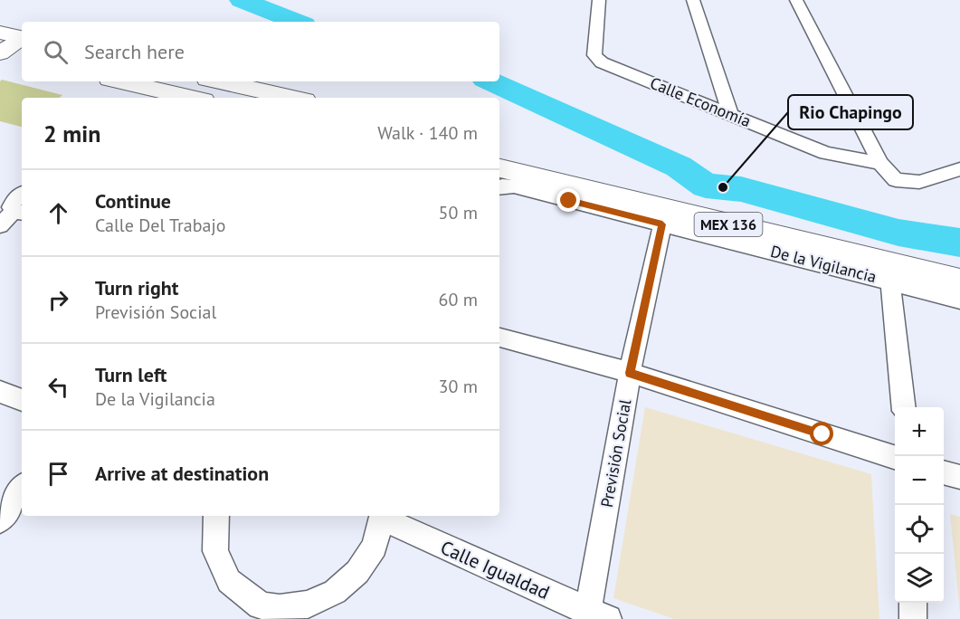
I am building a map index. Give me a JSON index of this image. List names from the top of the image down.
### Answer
{
  "streets": {
    "highway": ["MEX 136"],
    "street": [
      "Calle Economía",
      "De la Vigilancia",
      "Previsión Social",
      "Calle Igualdad"
    ]
  },
  "crossings": [
    ["De la Vigilancia", "Previsión Social"],
    ["Previsión Social", "Calle Igualdad"]
  ],
  "places": ["Rio Chapingo"],
  "page": {
    "search": "Search here",
    "heading": ["2 min", "Walk · 140 m"],
    "list": [
      ["Continue", "Calle Del Trabajo", "50 m"],
      ["Turn right", "Previsión Social", "60 m"],
      ["Turn left", "De la Vigilancia", "30 m"],
      "Arrive at destination"
    ],
    "map_buttons": ["+", "−"]
  }
}
